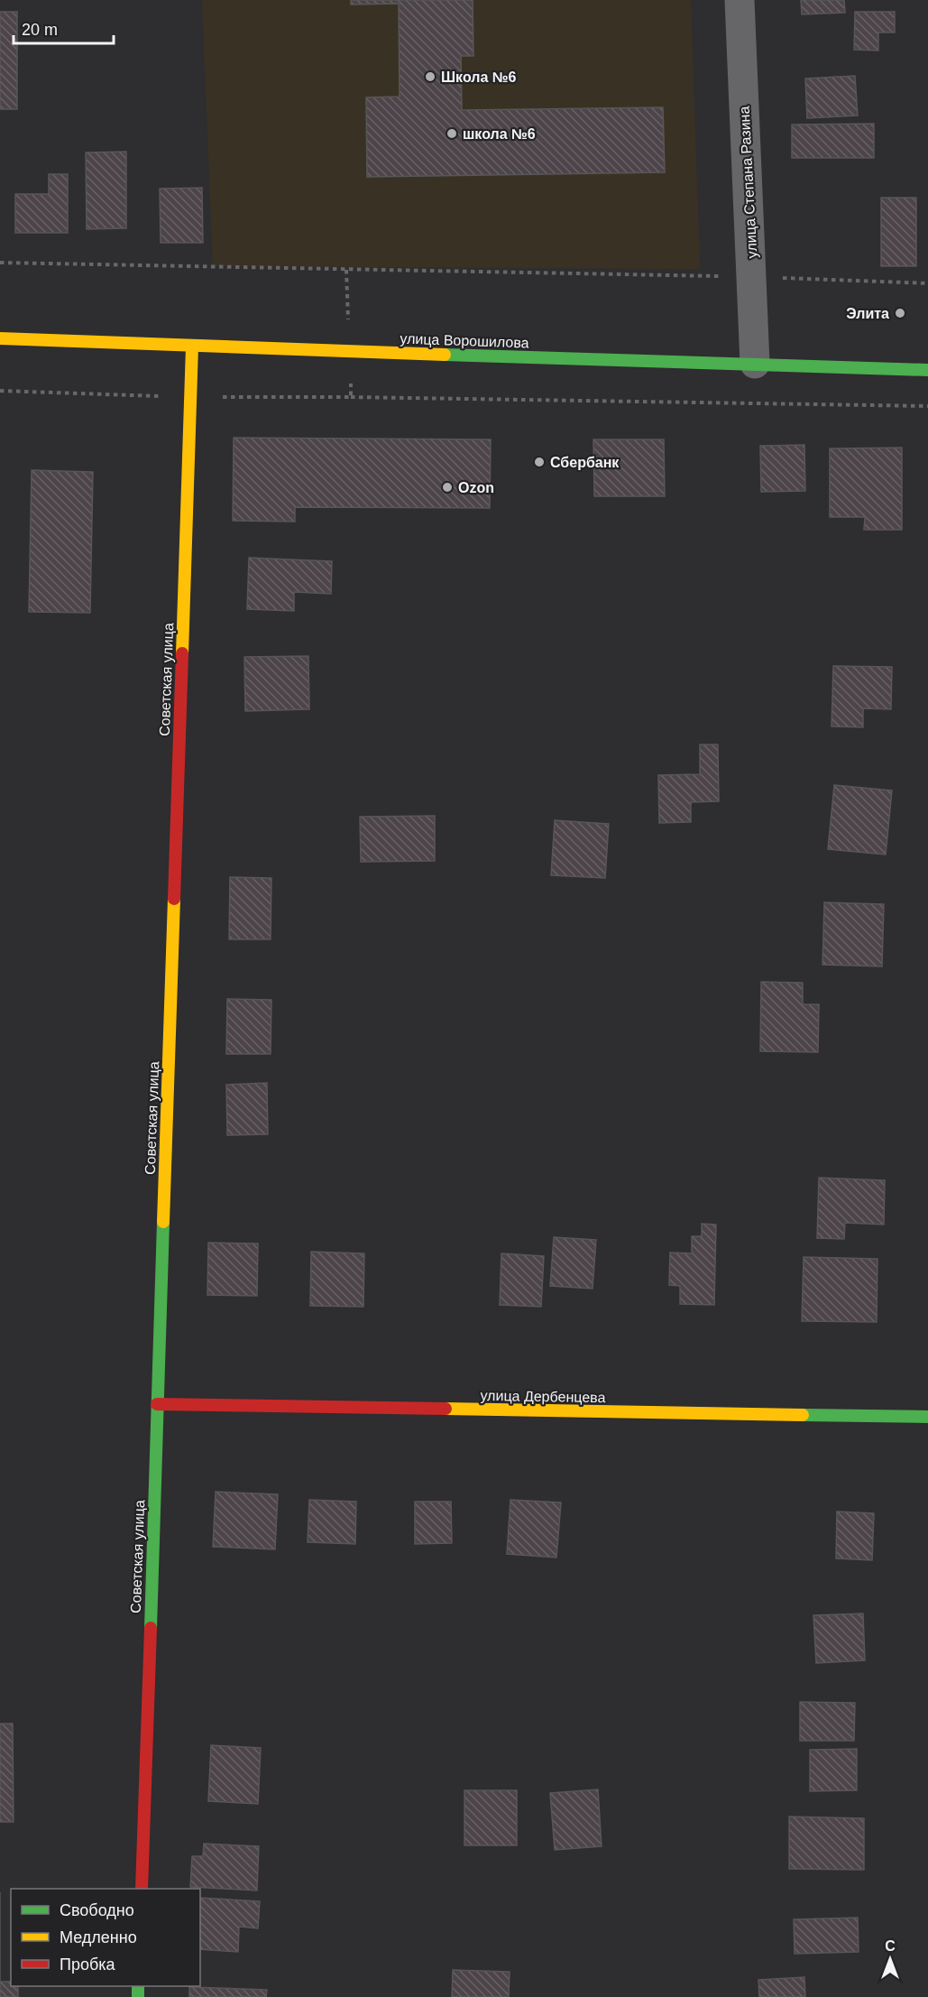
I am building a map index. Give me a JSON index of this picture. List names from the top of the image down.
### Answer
{
  "streets": {
    "street": [
      "улица Степана Разина",
      "улица Ворошилова",
      "Советская улица",
      "улица Дербенцева"
    ]
  },
  "crossings": [
    ["улица Степана Разина", "улица Ворошилова"],
    ["улица Ворошилова", "Советская улица"],
    ["Советская улица", "улица Дербенцева"]
  ],
  "places": [
    "Школа №6",
    "школа №6",
    "Элита",
    "Сбербанк",
    "Ozon"
  ],
  "legend": ["Свободно", "Медленно", "Пробка"],
  "scale_bar": "20 m",
  "north": "top"
}
